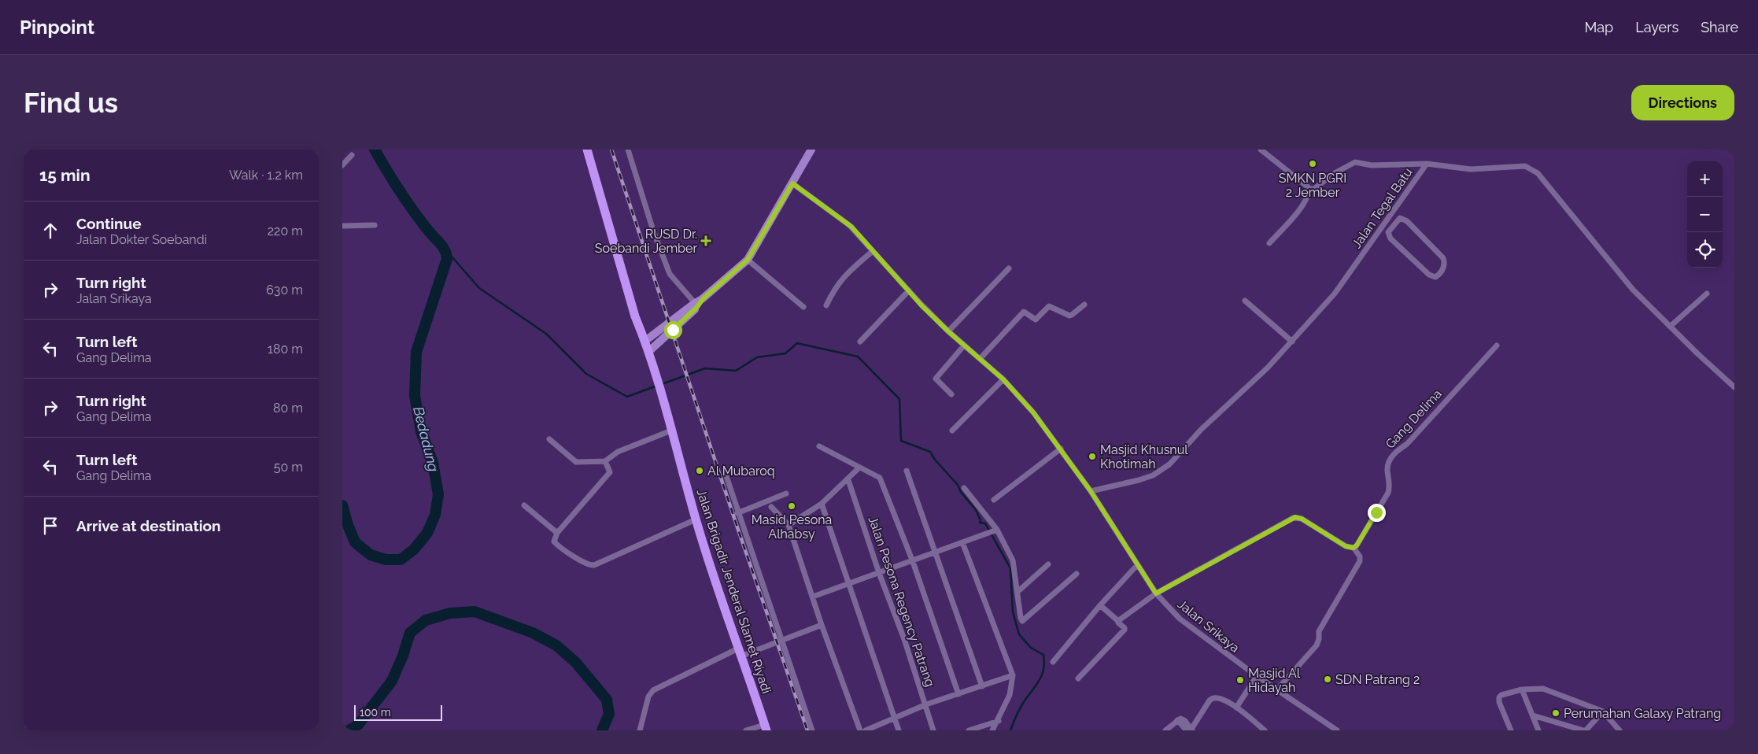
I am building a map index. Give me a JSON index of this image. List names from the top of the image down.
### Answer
{
  "streets": {
    "main road": ["Jalan Brigadir Jenderal Slamet Riyadi"],
    "street": [
      "Jalan Tegal Batu",
      "Gang Delima",
      "Jalan Pesona Regency Patrang",
      "Jalan Srikaya"
    ]
  },
  "crossings": [
    ["Jalan Tegal Batu", "Jalan Srikaya"]
  ],
  "water": ["Bedadung"],
  "places": {
    "other": [
      "SMKN PGRI 2 Jember",
      "Masjid Khusnul Khotimah",
      "Al Mubaroq",
      "Masid Pesona Alhabsy",
      "SDN Patrang 2",
      "Masjid Al Hidayah",
      "Perumahan Galaxy Patrang"
    ],
    "health": ["RUSD Dr. Soebandi Jember"]
  },
  "scale_bar": "100 m",
  "page": {
    "header": "Pinpoint",
    "nav": ["Map", "Layers", "Share"],
    "buttons": "Directions",
    "title": "Find us",
    "heading": ["15 min", "Walk · 1.2 km"],
    "map_buttons": ["+", "−"],
    "list": [
      ["Continue", "Jalan Dokter Soebandi", "220 m"],
      ["Turn right", "Jalan Srikaya", "630 m"],
      ["Turn left", "Gang Delima", "180 m"],
      ["Turn right", "Gang Delima", "80 m"],
      ["Turn left", "Gang Delima", "50 m"],
      "Arrive at destination"
    ],
    "scale": "100 m"
  }
}
